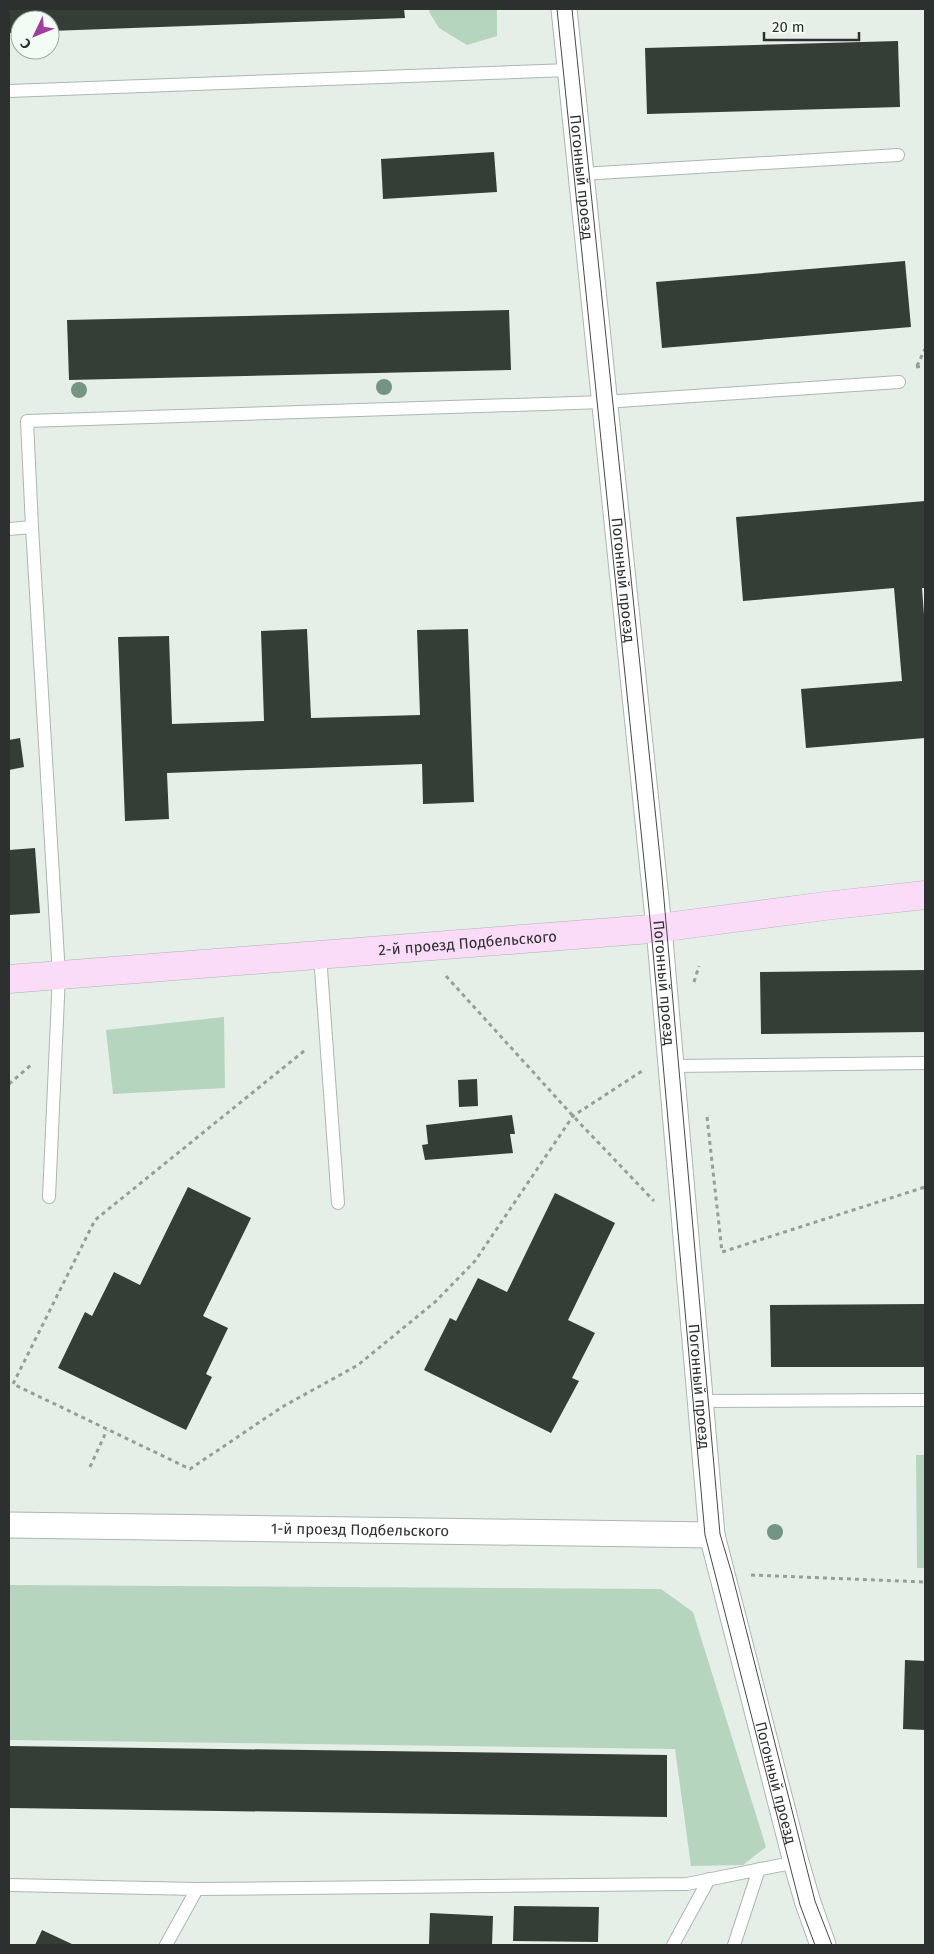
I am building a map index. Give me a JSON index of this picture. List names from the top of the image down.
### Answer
{
  "streets": {
    "street": ["Погонный проезд", "2-й проезд Подбельского", "1-й проезд Подбельского"]
  },
  "crossings": [
    ["Погонный проезд", "2-й проезд Подбельского"],
    ["Погонный проезд", "1-й проезд Подбельского"]
  ],
  "scale_bar": "20 m",
  "north": "bottom left"
}
